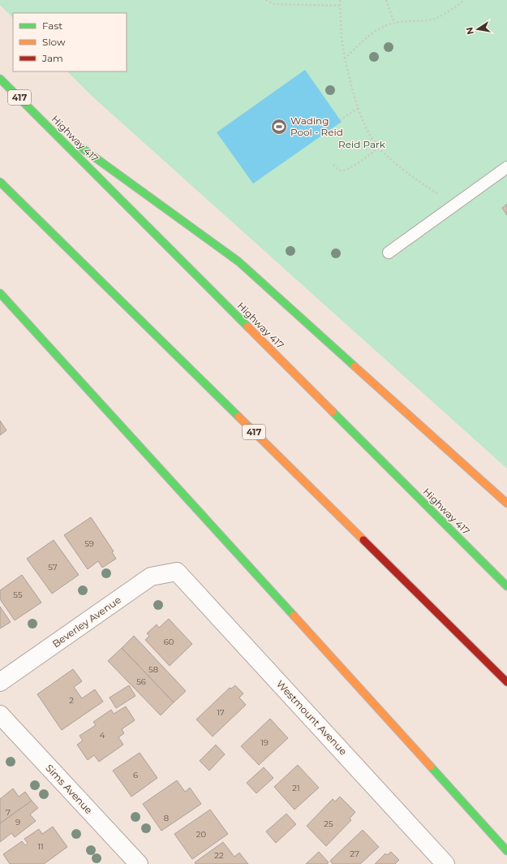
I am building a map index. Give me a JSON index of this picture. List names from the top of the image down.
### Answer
{
  "streets": {
    "highway": ["417", "Highway 417"],
    "street": ["Beverley Avenue", "Westmount Avenue", "Sims Avenue"]
  },
  "crossings": [
    ["Beverley Avenue", "Westmount Avenue"]
  ],
  "parks": ["Reid Park"],
  "places": {
    "sports": ["Wading Pool - Reid"]
  },
  "house_numbers": [
    "59",
    "57",
    "55",
    "60",
    "58",
    "56",
    "2",
    "17",
    "4",
    "19",
    "6",
    "21",
    "7",
    "8",
    "9",
    "25",
    "20",
    "11",
    "27",
    "22"
  ],
  "legend": ["Fast", "Slow", "Jam"],
  "north": "left"
}
